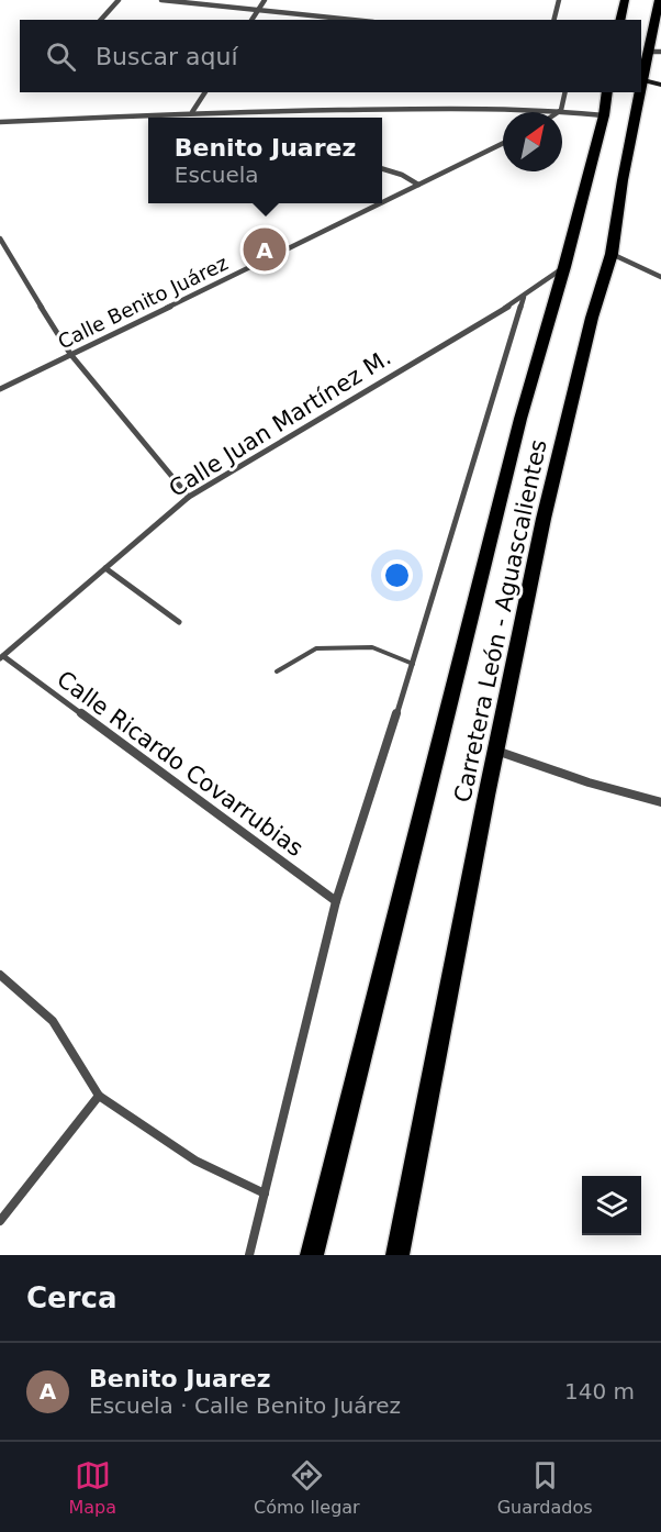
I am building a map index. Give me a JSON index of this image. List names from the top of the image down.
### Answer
{
  "streets": {
    "main road": ["Carretera León - Aguascalientes"],
    "street": ["Calle Benito Juárez", "Calle Juan Martínez M.", "Calle Ricardo Covarrubias"]
  },
  "crossings": [
    ["Calle Juan Martínez M.", "Carretera León - Aguascalientes"],
    ["Calle Juan Martínez M.", "Calle Ricardo Covarrubias"]
  ],
  "north": "top right",
  "page": {
    "search": "Buscar aquí",
    "popup": ["Benito Juarez", "Escuela"],
    "pins": "A",
    "heading": "Cerca",
    "list": [
      {
        "mark": "A",
        "name": "Benito Juarez",
        "note": "Escuela · Calle Benito Juárez",
        "value": "140 m"
      }
    ],
    "nav": ["Mapa", "Cómo llegar", "Guardados"]
  }
}
